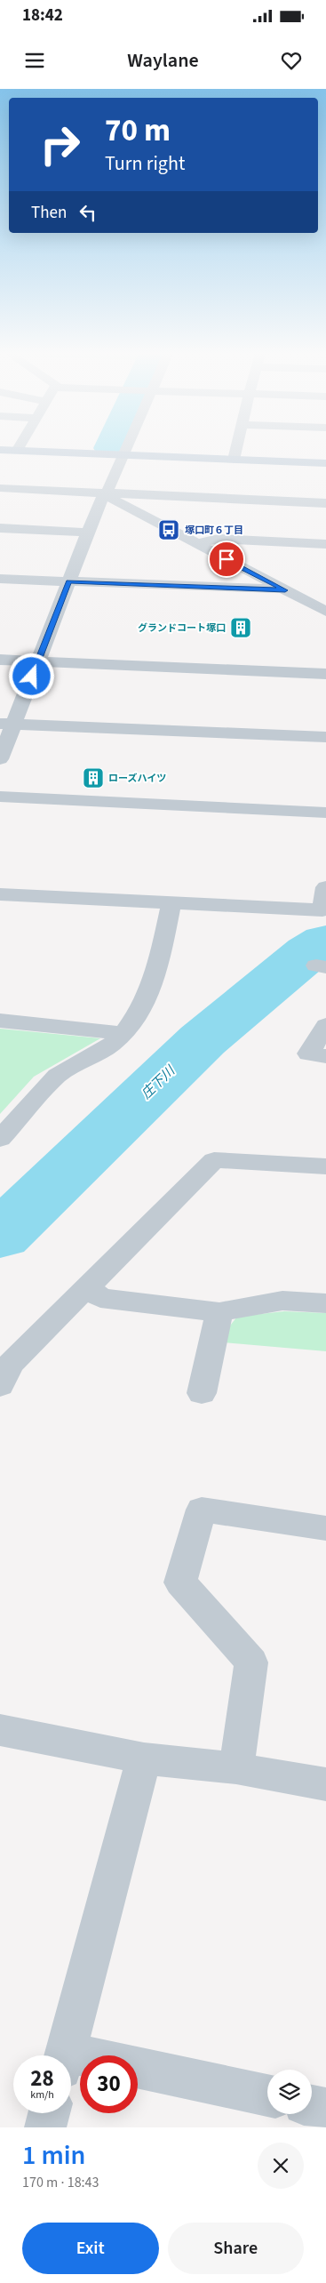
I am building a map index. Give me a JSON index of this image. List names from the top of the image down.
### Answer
{
  "water": ["庄下川"],
  "places": {
    "bus stop": ["塚口町６丁目"],
    "building": ["グランドコート塚口", "ローズハイツ"]
  },
  "page": {
    "status": "18:42",
    "header": "Waylane",
    "turn": ["70 m", "Turn right"],
    "then": "Then",
    "speed": "28 km/h",
    "limit": "30",
    "heading": ["1 min", "170 m · 18:43"],
    "buttons": ["Exit", "Share"]
  }
}
